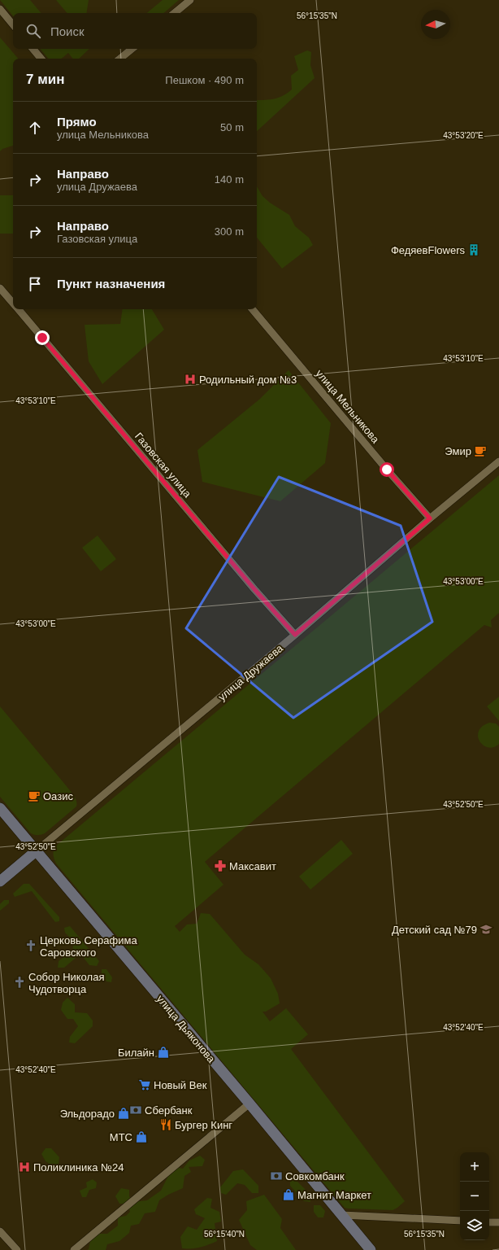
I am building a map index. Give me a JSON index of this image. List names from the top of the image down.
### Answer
{
  "streets": {
    "main road": ["улица Дружаева", "улица Дьяконова"],
    "street": ["улица Мельникова", "Газовская улица"]
  },
  "crossings": [
    ["улица Мельникова", "улица Дружаева"],
    ["Газовская улица", "улица Дружаева"],
    ["улица Дружаева", "улица Дьяконова"]
  ],
  "places": {
    "building": ["ФедяевFlowers"],
    "hospital": ["Родильный дом №3", "Поликлиника №24"],
    "cafe": ["Эмир", "Оазис"],
    "pharmacy": ["Максавит"],
    "school or university": ["Детский сад №79"],
    "church": ["Церковь Серафима Саровского", "Собор Николая Чудотворца"],
    "shop": [
      "Билайн",
      "Эльдорадо",
      "МТС",
      "Магнит Маркет"
    ],
    "supermarket": ["Новый Век"],
    "bank": ["Сбербанк", "Совкомбанк"],
    "restaurant": ["Бургер Кинг"]
  },
  "north": "left",
  "page": {
    "search": "Поиск",
    "heading": ["7 мин", "Пешком · 490 m"],
    "list": [
      ["Прямо", "улица Мельникова", "50 m"],
      ["Направо", "улица Дружаева", "140 m"],
      ["Направо", "Газовская улица", "300 m"],
      "Пункт назначения"
    ],
    "map_buttons": ["+", "−"]
  },
  "coordinates": [
    "56°15'35\"N",
    "43°53'20\"E",
    "43°53'10\"E",
    "43°53'00\"E",
    "43°52'50\"E",
    "43°52'40\"E",
    "56°15'40\"N"
  ]
}
